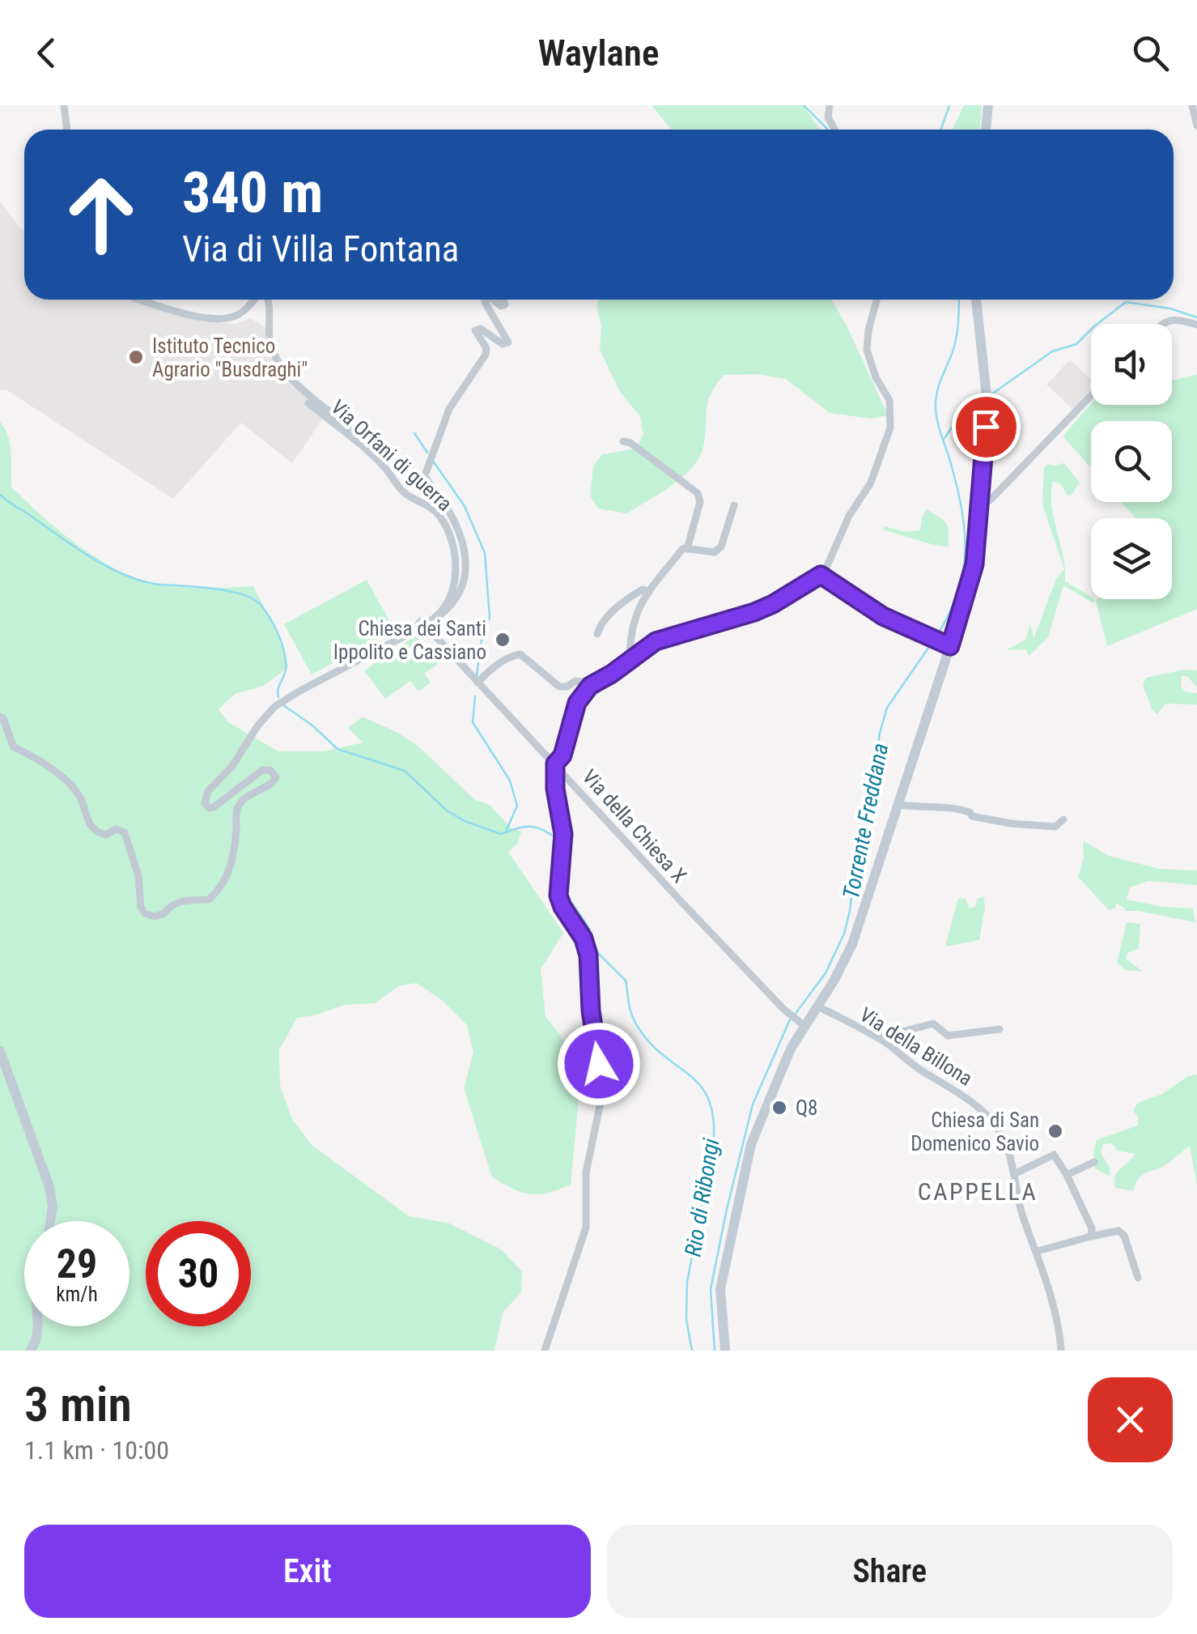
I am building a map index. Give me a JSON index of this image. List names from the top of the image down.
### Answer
{
  "streets": {
    "street": ["Via Orfani di guerra", "Via della Chiesa X", "Via della Billona"]
  },
  "crossings": [
    ["Via Orfani di guerra", "Via della Chiesa X"]
  ],
  "districts": ["CAPPELLA"],
  "water": ["Torrente Freddana", "Rio di Ribongi"],
  "places": [
    "Istituto Tecnico Agrario \"Busdraghi\"",
    "Chiesa dei Santi Ippolito e Cassiano",
    "Q8",
    "Chiesa di San Domenico Savio"
  ],
  "page": {
    "header": "Waylane",
    "turn": ["340 m", "Via di Villa Fontana"],
    "speed": "29 km/h",
    "limit": "30",
    "heading": ["3 min", "1.1 km · 10:00"],
    "buttons": ["Exit", "Share"]
  }
}
